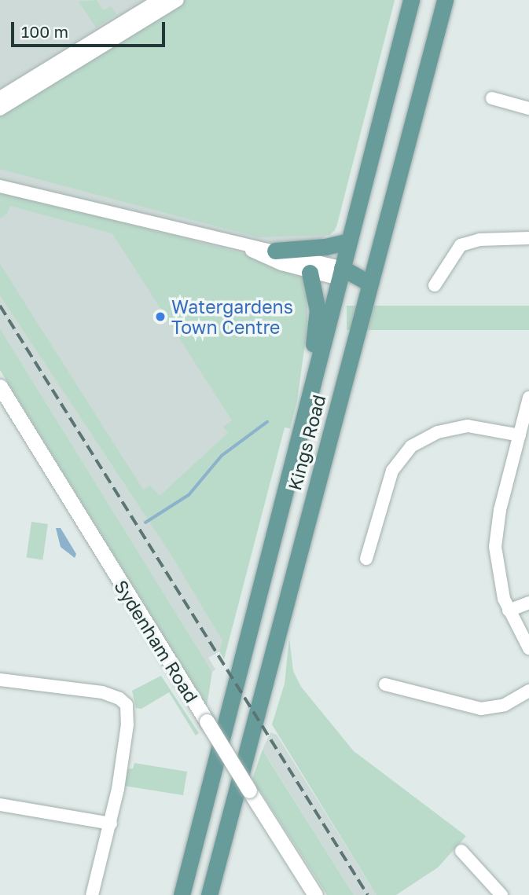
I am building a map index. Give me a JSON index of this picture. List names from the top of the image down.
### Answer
{
  "streets": {
    "main road": ["Kings Road"],
    "street": ["Sydenham Road"]
  },
  "places": ["Watergardens Town Centre"],
  "scale_bar": "100 m"
}
